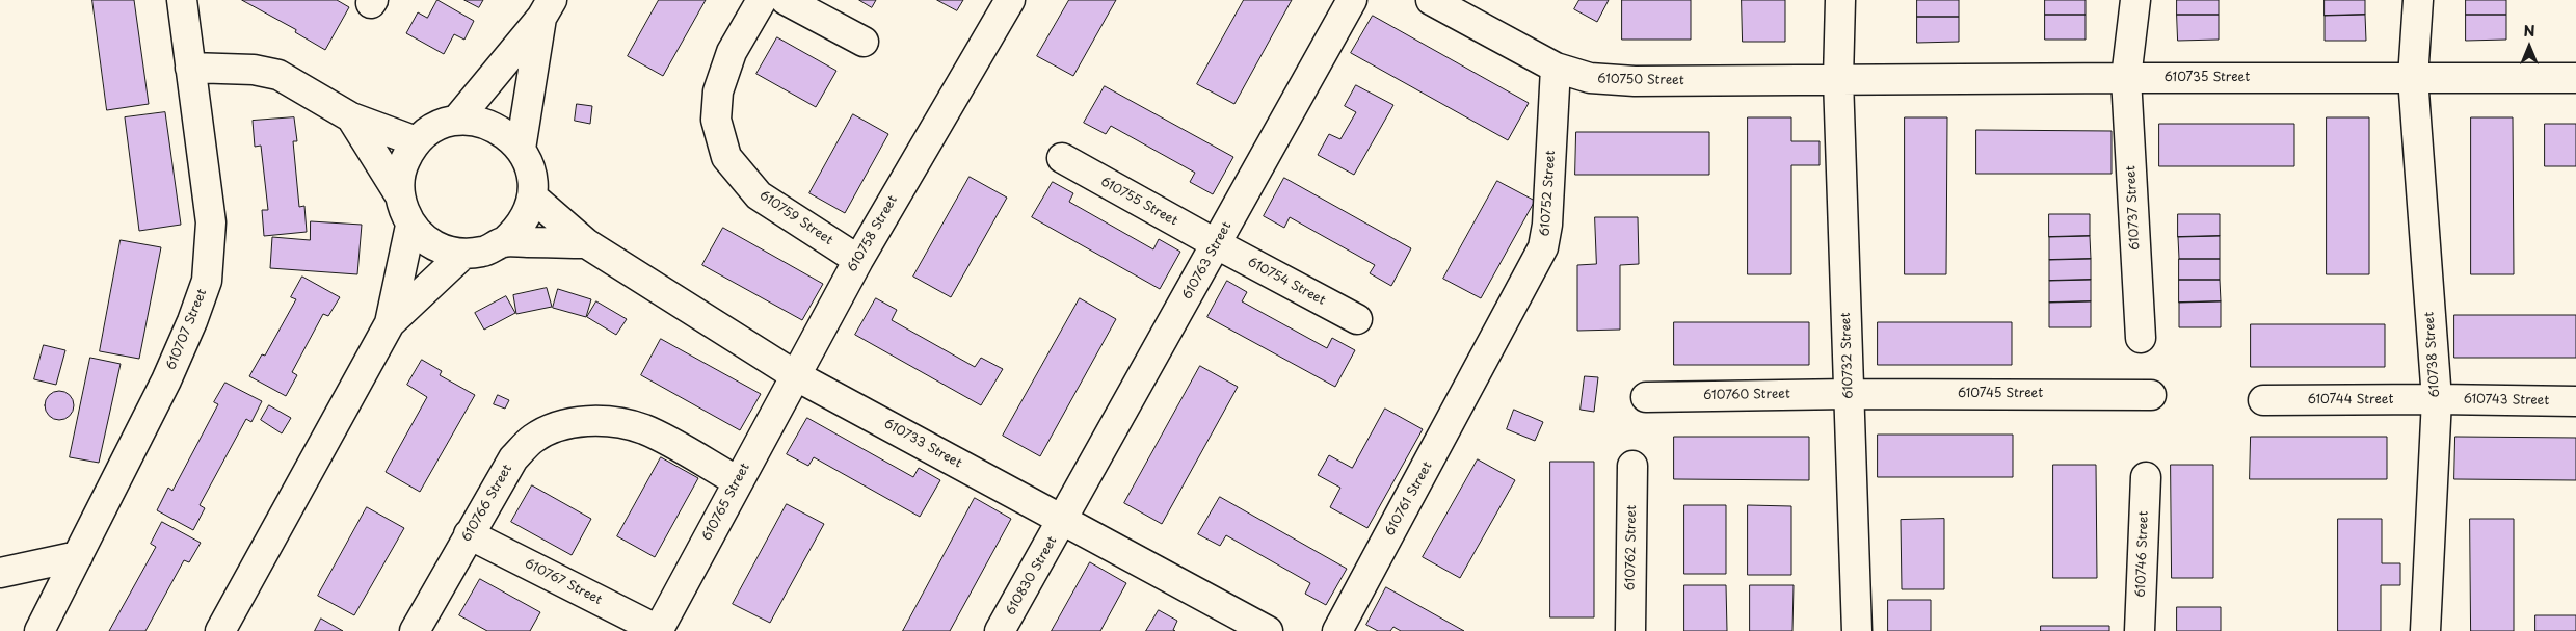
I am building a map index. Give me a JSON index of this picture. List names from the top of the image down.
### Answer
{
  "streets": {
    "street": [
      "610735 Street",
      "610750 Street",
      "610752 Street",
      "610755 Street",
      "610737 Street",
      "610759 Street",
      "610758 Street",
      "610763 Street",
      "610754 Street",
      "610707 Street",
      "610738 Street",
      "610732 Street",
      "610745 Street",
      "610760 Street",
      "610744 Street",
      "610743 Street",
      "610733 Street",
      "610761 Street",
      "610765 Street",
      "610766 Street",
      "610762 Street",
      "610746 Street",
      "610830 Street",
      "610767 Street"
    ]
  },
  "crossings": [
    ["610735 Street", "610750 Street"],
    ["610735 Street", "610737 Street"],
    ["610735 Street", "610738 Street"],
    ["610735 Street", "610732 Street"],
    ["610750 Street", "610752 Street"],
    ["610750 Street", "610732 Street"],
    ["610752 Street", "610761 Street"],
    ["610755 Street", "610763 Street"],
    ["610755 Street", "610754 Street"],
    ["610759 Street", "610758 Street"],
    ["610758 Street", "610733 Street"],
    ["610758 Street", "610765 Street"],
    ["610763 Street", "610754 Street"],
    ["610763 Street", "610733 Street"],
    ["610763 Street", "610830 Street"],
    ["610738 Street", "610744 Street"],
    ["610738 Street", "610743 Street"],
    ["610732 Street", "610745 Street"],
    ["610732 Street", "610760 Street"],
    ["610745 Street", "610760 Street"],
    ["610744 Street", "610743 Street"],
    ["610733 Street", "610765 Street"],
    ["610733 Street", "610830 Street"],
    ["610765 Street", "610766 Street"],
    ["610765 Street", "610767 Street"],
    ["610766 Street", "610767 Street"]
  ],
  "north": "top"
}
